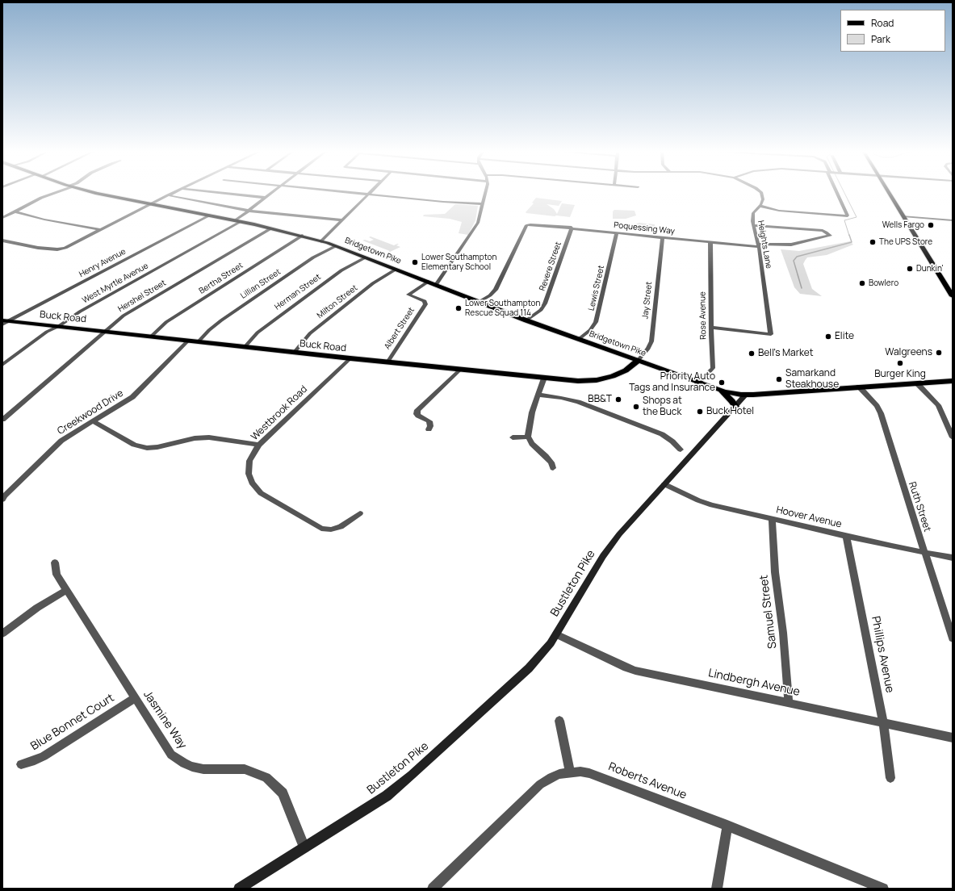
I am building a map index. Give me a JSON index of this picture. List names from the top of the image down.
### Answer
{
  "streets": {
    "main road": ["Bridgetown Pike", "Buck Road", "Bustleton Pike"],
    "street": [
      "Poquessing Way",
      "Heights Lane",
      "Henry Avenue",
      "Revere Street",
      "Bertha Street",
      "West Myrtle Avenue",
      "Lillian Street",
      "Lewis Street",
      "Herman Street",
      "Hershel Street",
      "Jay Street",
      "Milton Street",
      "Rose Avenue",
      "Albert Street",
      "Creekwood Drive",
      "Westbrook Road",
      "Ruth Street",
      "Hoover Avenue",
      "Samuel Street",
      "Phillips Avenue",
      "Lindbergh Avenue",
      "Jasmine Way",
      "Blue Bonnet Court",
      "Roberts Avenue"
    ]
  },
  "crossings": [
    ["Poquessing Way", "Heights Lane"],
    ["Poquessing Way", "Bridgetown Pike"],
    ["Poquessing Way", "Revere Street"],
    ["Poquessing Way", "Lewis Street"],
    ["Poquessing Way", "Jay Street"],
    ["Poquessing Way", "Rose Avenue"],
    ["Heights Lane", "Rose Avenue"],
    ["Bridgetown Pike", "Henry Avenue"],
    ["Bridgetown Pike", "Revere Street"],
    ["Bridgetown Pike", "Bertha Street"],
    ["Bridgetown Pike", "West Myrtle Avenue"],
    ["Bridgetown Pike", "Lillian Street"],
    ["Bridgetown Pike", "Lewis Street"],
    ["Bridgetown Pike", "Herman Street"],
    ["Bridgetown Pike", "Hershel Street"],
    ["Bridgetown Pike", "Jay Street"],
    ["Bridgetown Pike", "Milton Street"],
    ["Bridgetown Pike", "Rose Avenue"],
    ["Bridgetown Pike", "Buck Road"],
    ["Bridgetown Pike", "Albert Street"],
    ["Bridgetown Pike", "Bustleton Pike"],
    ["Henry Avenue", "Buck Road"],
    ["Bertha Street", "Buck Road"],
    ["West Myrtle Avenue", "Buck Road"],
    ["Lillian Street", "Buck Road"],
    ["Herman Street", "Buck Road"],
    ["Hershel Street", "Buck Road"],
    ["Jay Street", "Buck Road"],
    ["Milton Street", "Buck Road"],
    ["Buck Road", "Albert Street"],
    ["Buck Road", "Creekwood Drive"],
    ["Buck Road", "Westbrook Road"],
    ["Ruth Street", "Hoover Avenue"],
    ["Hoover Avenue", "Bustleton Pike"],
    ["Hoover Avenue", "Samuel Street"],
    ["Hoover Avenue", "Phillips Avenue"],
    ["Bustleton Pike", "Lindbergh Avenue"],
    ["Bustleton Pike", "Jasmine Way"],
    ["Samuel Street", "Lindbergh Avenue"],
    ["Phillips Avenue", "Lindbergh Avenue"],
    ["Jasmine Way", "Blue Bonnet Court"]
  ],
  "places": [
    "Wells Fargo",
    "The UPS Store",
    "Lower Southampton Elementary School",
    "Dunkin'",
    "Bowlero",
    "Lower Southampton Rescue Squad 114",
    "Elite",
    "Walgreens",
    "Bell's Market",
    "Burger King",
    "Samarkand Steakhouse",
    "Priority Auto Tags and Insurance",
    "BB&T",
    "Shops at the Buck",
    "Buck Hotel"
  ],
  "legend": ["Road", "Park"]
}
